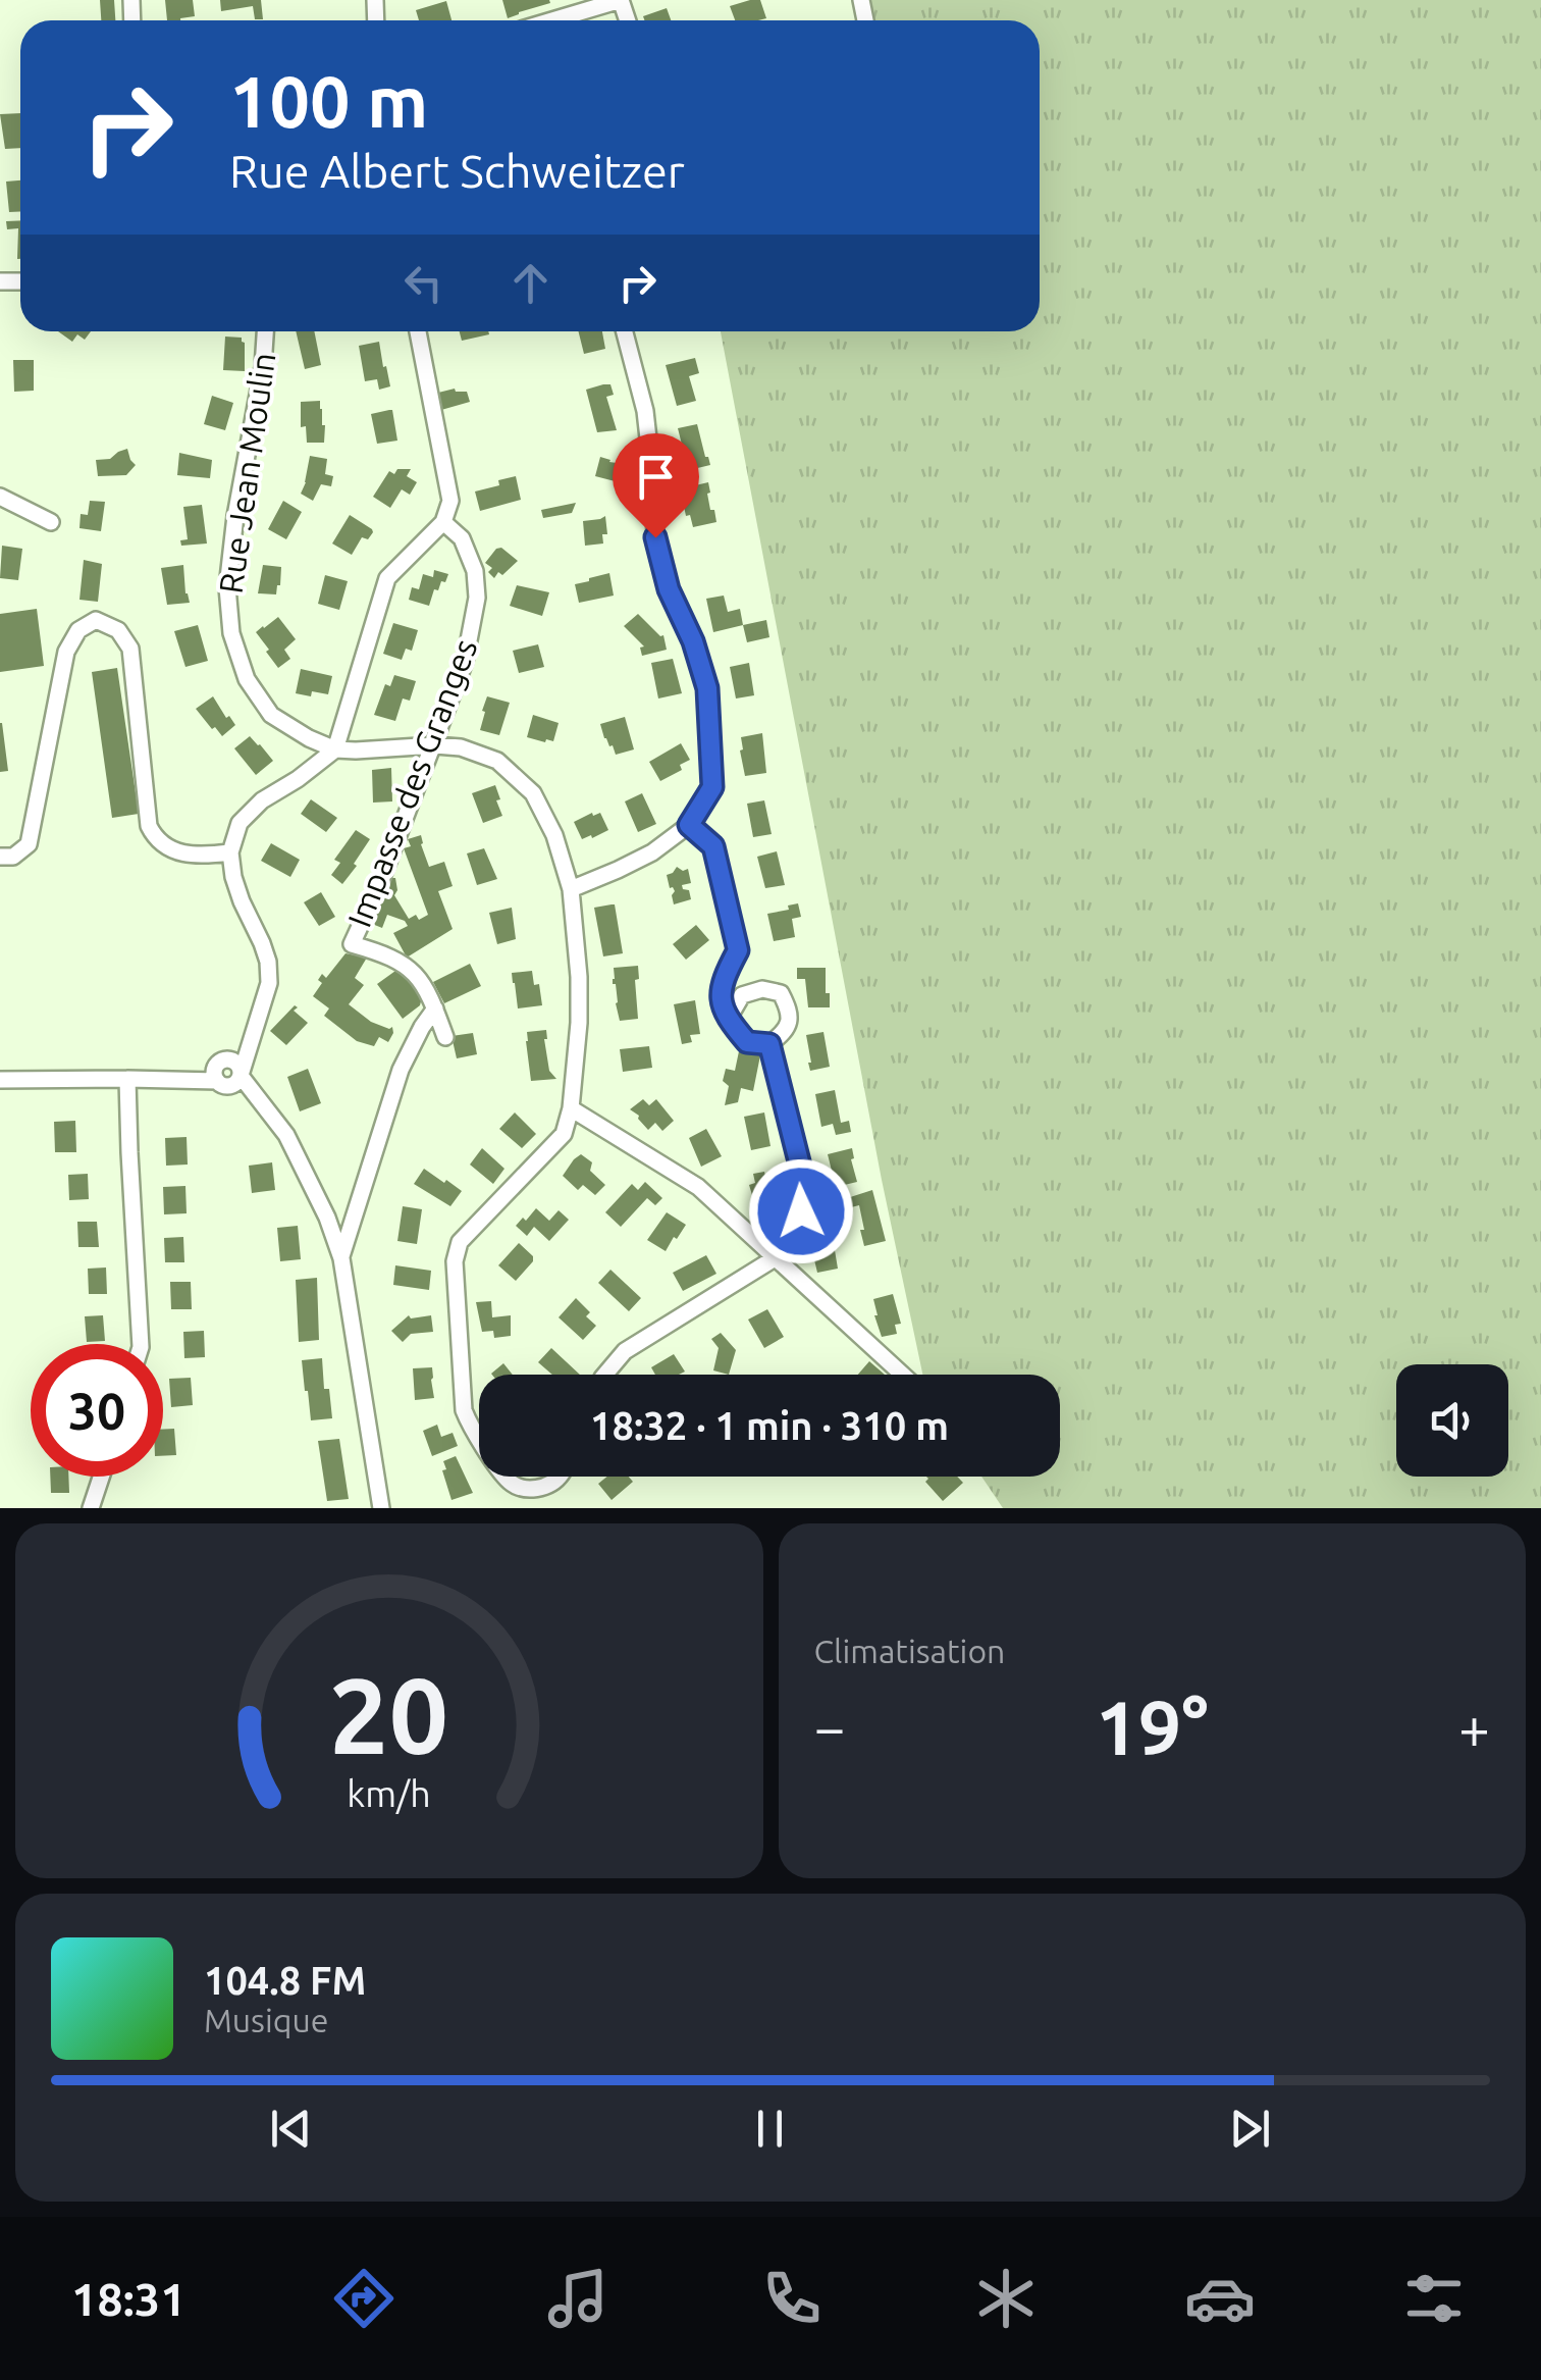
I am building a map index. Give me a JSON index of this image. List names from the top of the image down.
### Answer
{
  "streets": {
    "street": ["Rue Jean Moulin", "Impasse des Granges"]
  },
  "crossings": [
    ["Rue Jean Moulin", "Impasse des Granges"]
  ],
  "page": {
    "turn": ["100 m", "Rue Albert Schweitzer"],
    "limit": "30",
    "trip": "18:32 · 1 min · 310 m",
    "tile": "Climatisation",
    "heat": ["−", "19°", "+"],
    "song": ["104.8 FM", "Musique"],
    "tabs": "18:31",
    "gauge": ["20", "km/h"]
  }
}
